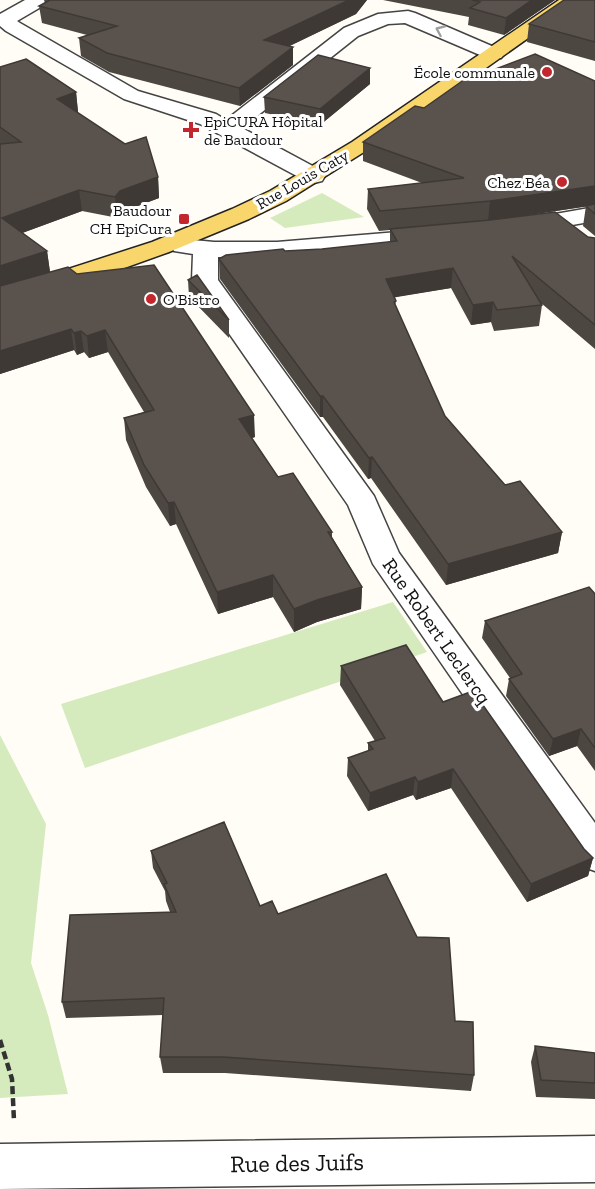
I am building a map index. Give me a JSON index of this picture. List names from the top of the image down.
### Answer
{
  "streets": {
    "main road": ["Rue Louis Caty"],
    "street": ["Rue Robert Leclercq", "Rue des Juifs"]
  },
  "places": {
    "other": ["École communale", "Chez Béa", "O'Bistro"],
    "health": ["EpiCURA Hôpital de Baudour"],
    "transit": ["Baudour CH EpiCura"]
  }
}
